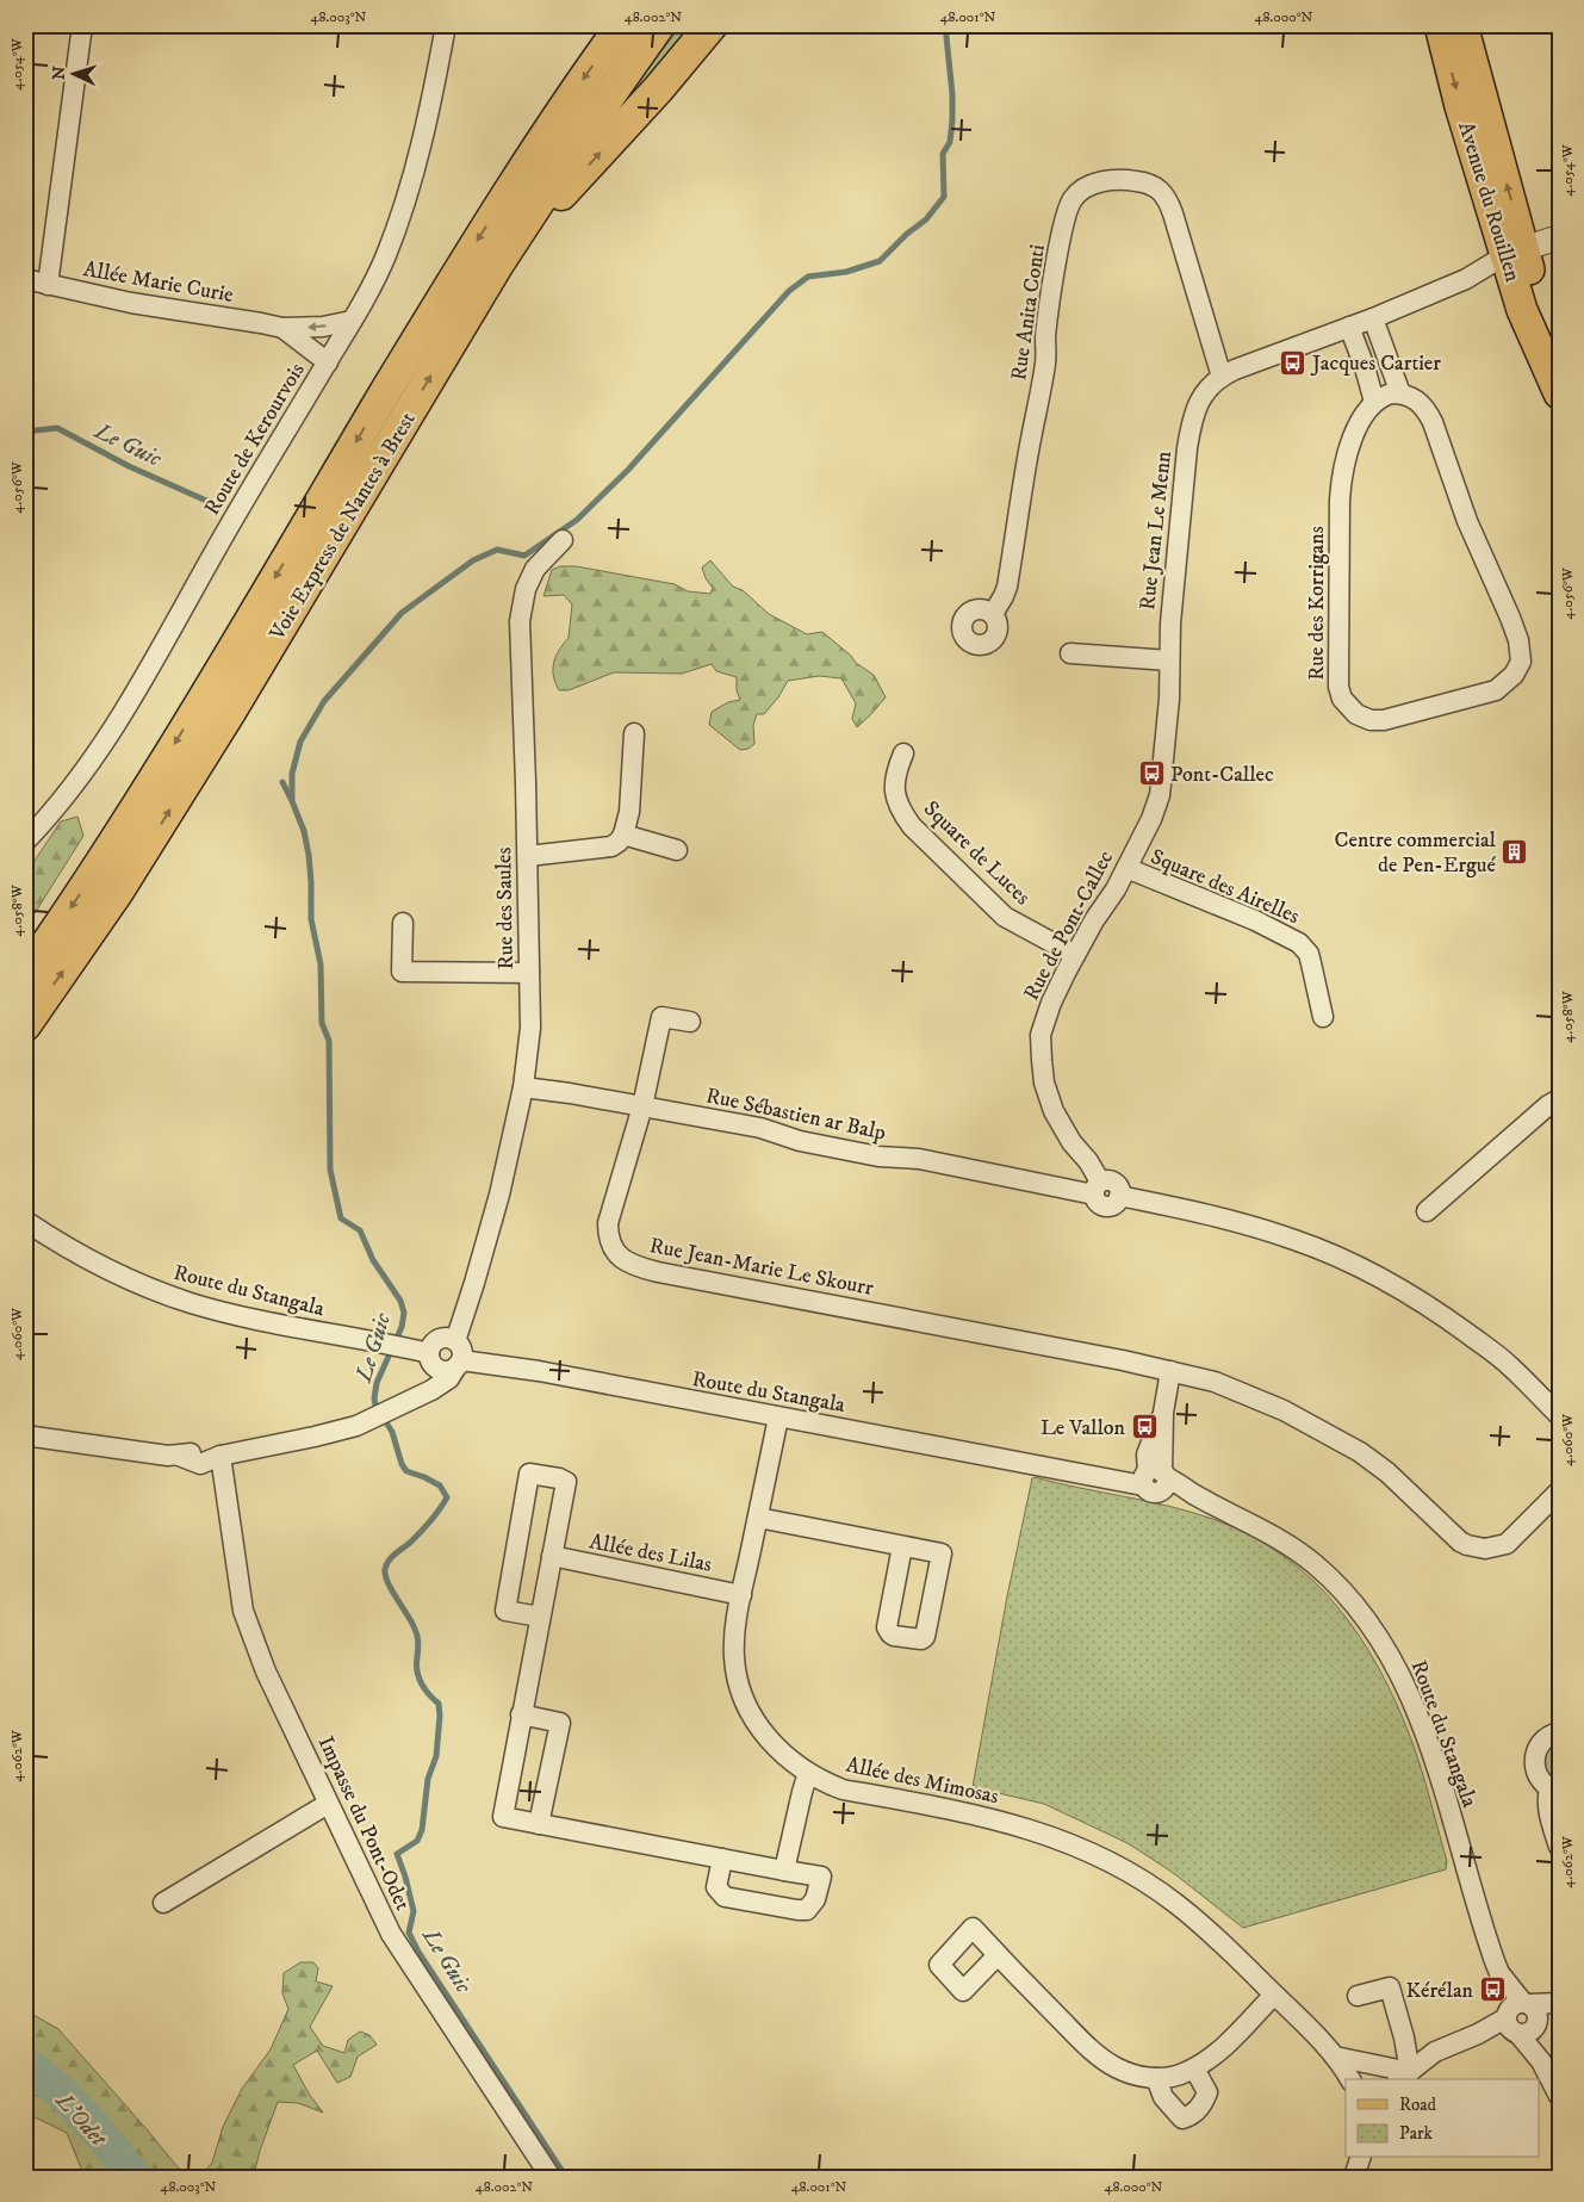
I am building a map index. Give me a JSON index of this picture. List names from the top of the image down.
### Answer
{
  "streets": {
    "highway": ["Voie Express de Nantes à Brest"],
    "main road": ["Avenue du Rouillen"],
    "street": [
      "Allée Marie Curie",
      "Rue Anita Conti",
      "Route de Kerourvois",
      "Rue Jean Le Menn",
      "Rue des Korrigans",
      "Square de Luces",
      "Square des Airelles",
      "Rue des Saules",
      "Rue de Pont-Callec",
      "Rue Sébastien ar Balp",
      "Rue Jean-Marie Le Skourr",
      "Route du Stangala",
      "Allée des Lilas",
      "Allée des Mimosas",
      "Impasse du Pont-Odet"
    ]
  },
  "crossings": [
    ["Allée Marie Curie", "Route de Kerourvois"],
    ["Rue Anita Conti", "Rue Jean Le Menn"],
    ["Rue Jean Le Menn", "Rue de Pont-Callec"],
    ["Square de Luces", "Rue de Pont-Callec"],
    ["Square des Airelles", "Rue de Pont-Callec"],
    ["Rue des Saules", "Rue Sébastien ar Balp"],
    ["Rue des Saules", "Route du Stangala"],
    ["Rue de Pont-Callec", "Rue Sébastien ar Balp"],
    ["Rue Sébastien ar Balp", "Rue Jean-Marie Le Skourr"],
    ["Route du Stangala", "Allée des Mimosas"],
    ["Allée des Lilas", "Allée des Mimosas"]
  ],
  "water": ["Le Guic", "L'Odet"],
  "places": {
    "bus stop": [
      "Jacques Cartier",
      "Pont-Callec",
      "Le Vallon",
      "Kérélan"
    ],
    "building": ["Centre commercial de Pen-Ergué"]
  },
  "legend": ["Road", "Park"],
  "north": "left",
  "coordinates": [
    "48.003°N",
    "48.002°N",
    "48.001°N",
    "48.000°N",
    "4.054°W",
    "4.056°W",
    "4.058°W",
    "4.060°W",
    "4.062°W"
  ]
}
